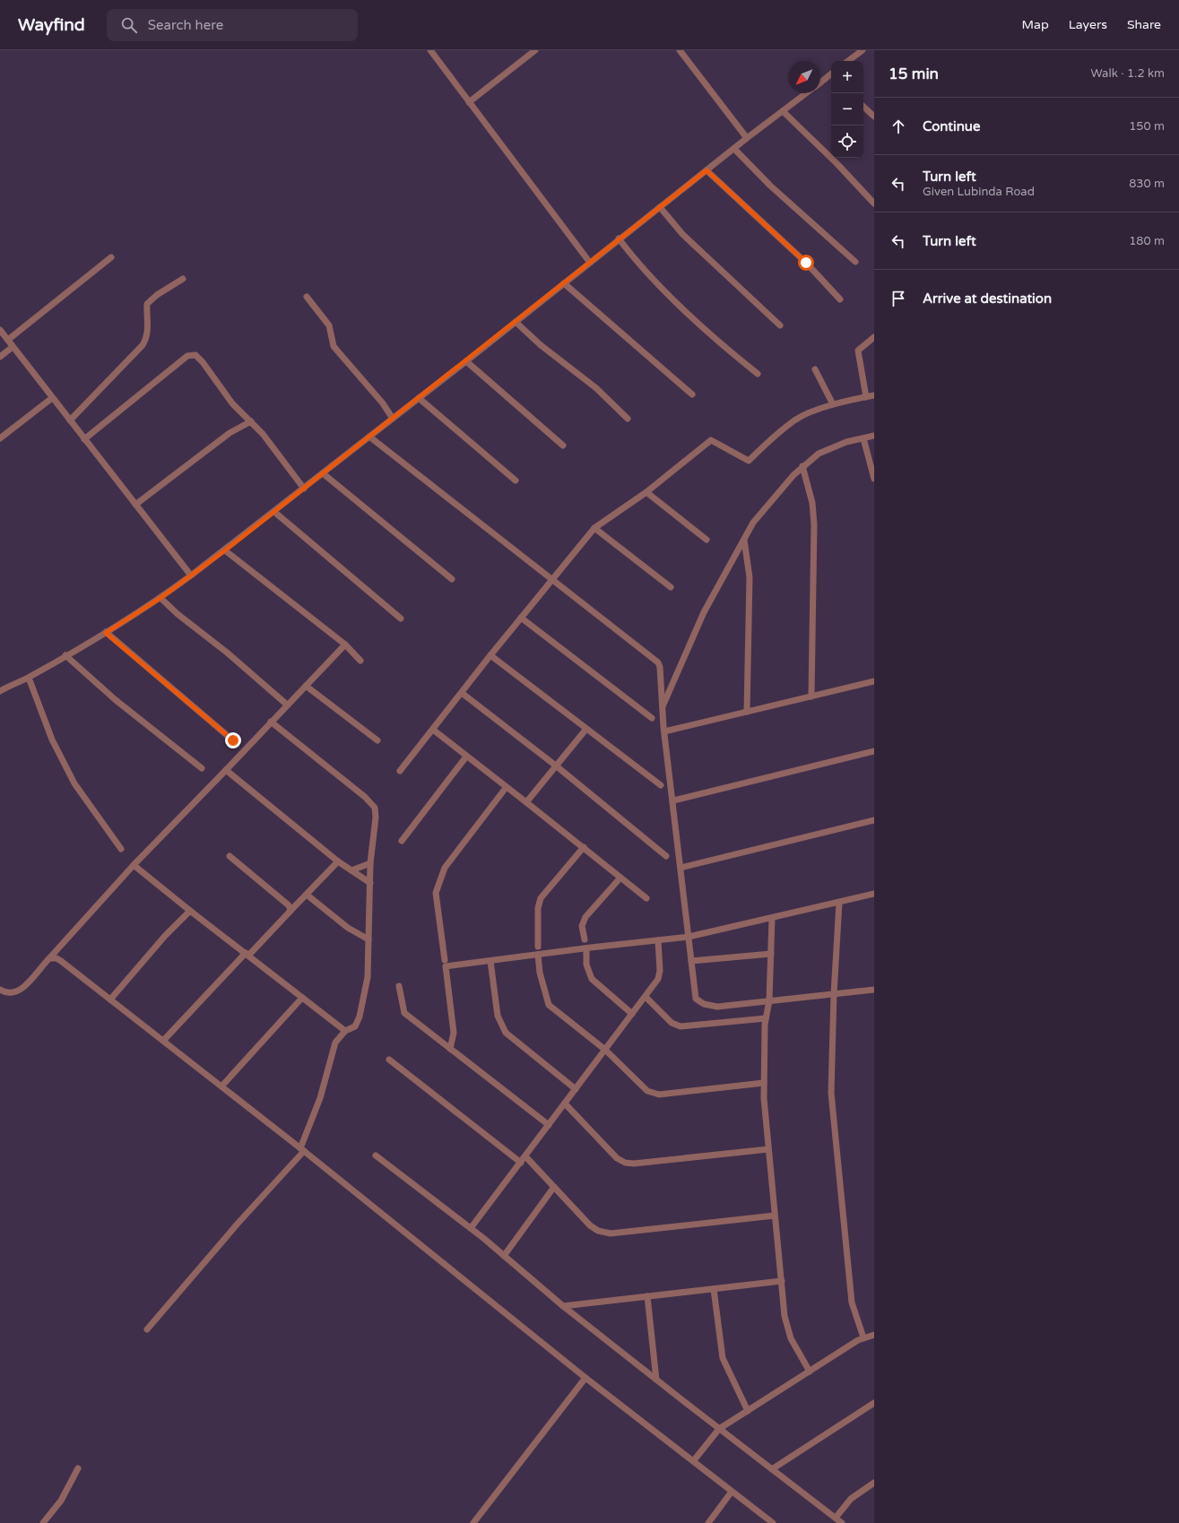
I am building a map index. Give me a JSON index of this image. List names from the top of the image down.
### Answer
{
  "north": "bottom left",
  "page": {
    "header": "Wayfind",
    "search": "Search here",
    "nav": ["Map", "Layers", "Share"],
    "heading": ["15 min", "Walk · 1.2 km"],
    "map_buttons": ["+", "−"],
    "list": [
      ["Continue", "150 m"],
      ["Turn left", "Given Lubinda Road", "830 m"],
      ["Turn left", "180 m"],
      "Arrive at destination"
    ]
  }
}
